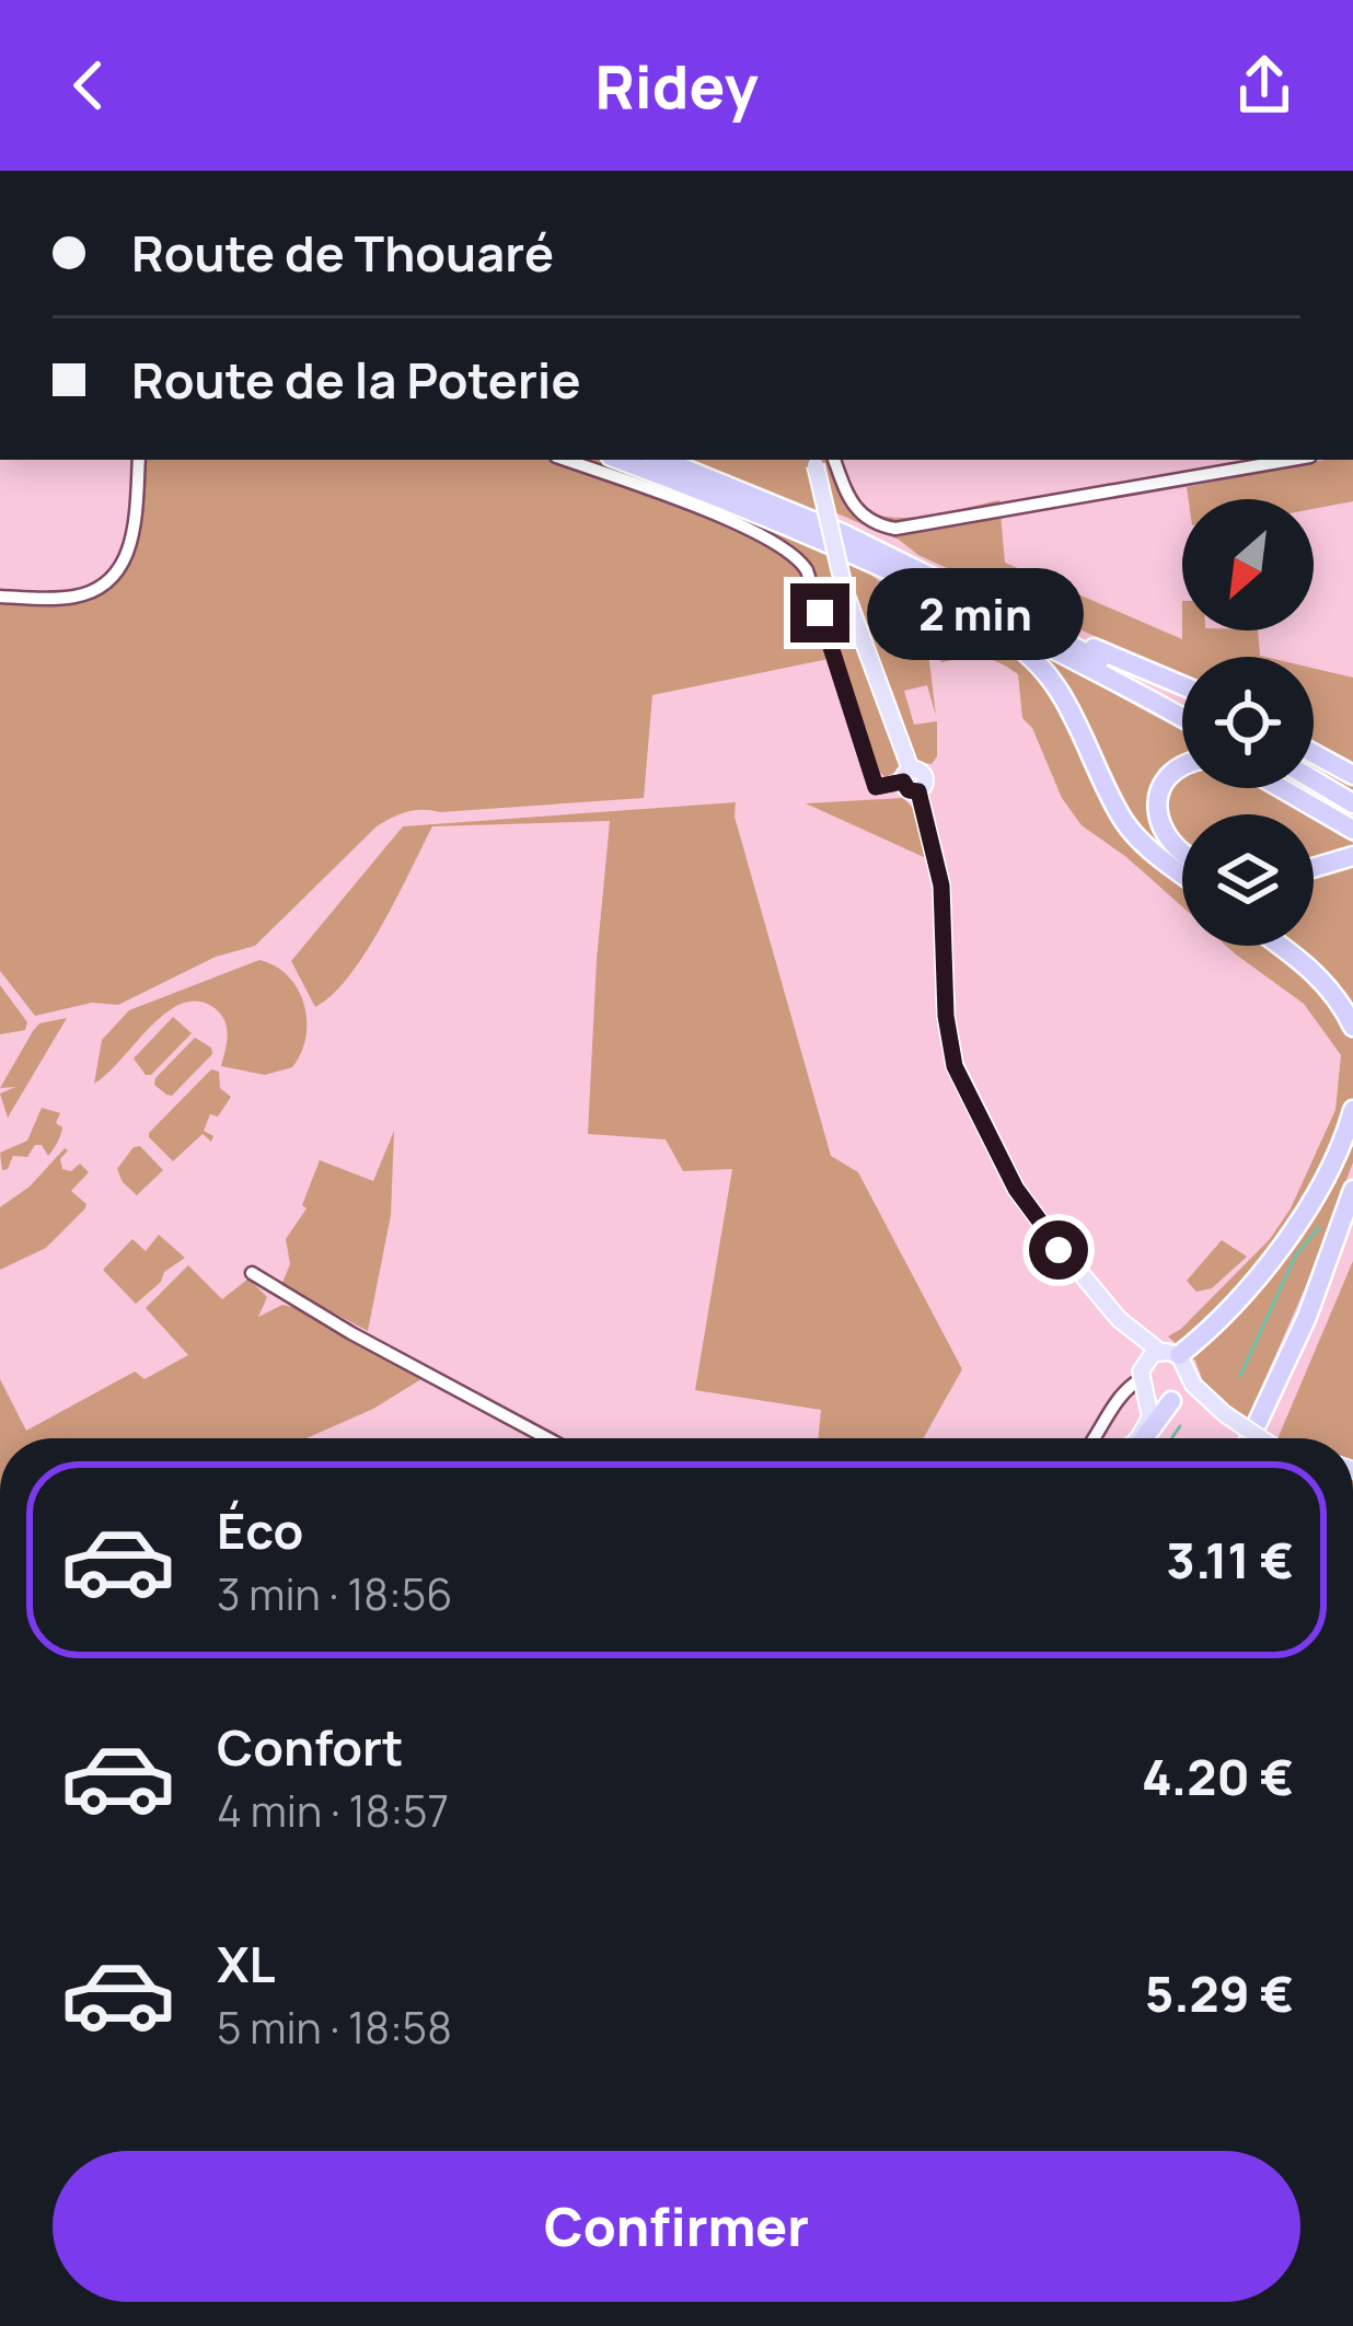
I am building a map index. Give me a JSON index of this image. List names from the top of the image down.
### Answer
{
  "north": "bottom left",
  "page": {
    "header": "Ridey",
    "banner": ["Route de Thouaré", "Route de la Poterie"],
    "bubble": "2 min",
    "list": [
      {
        "name": "Éco",
        "note": "3 min · 18:56",
        "value": "3.11 €"
      },
      {
        "name": "Confort",
        "note": "4 min · 18:57",
        "value": "4.20 €"
      },
      {
        "name": "XL",
        "note": "5 min · 18:58",
        "value": "5.29 €"
      }
    ],
    "buttons": "Confirmer"
  }
}
